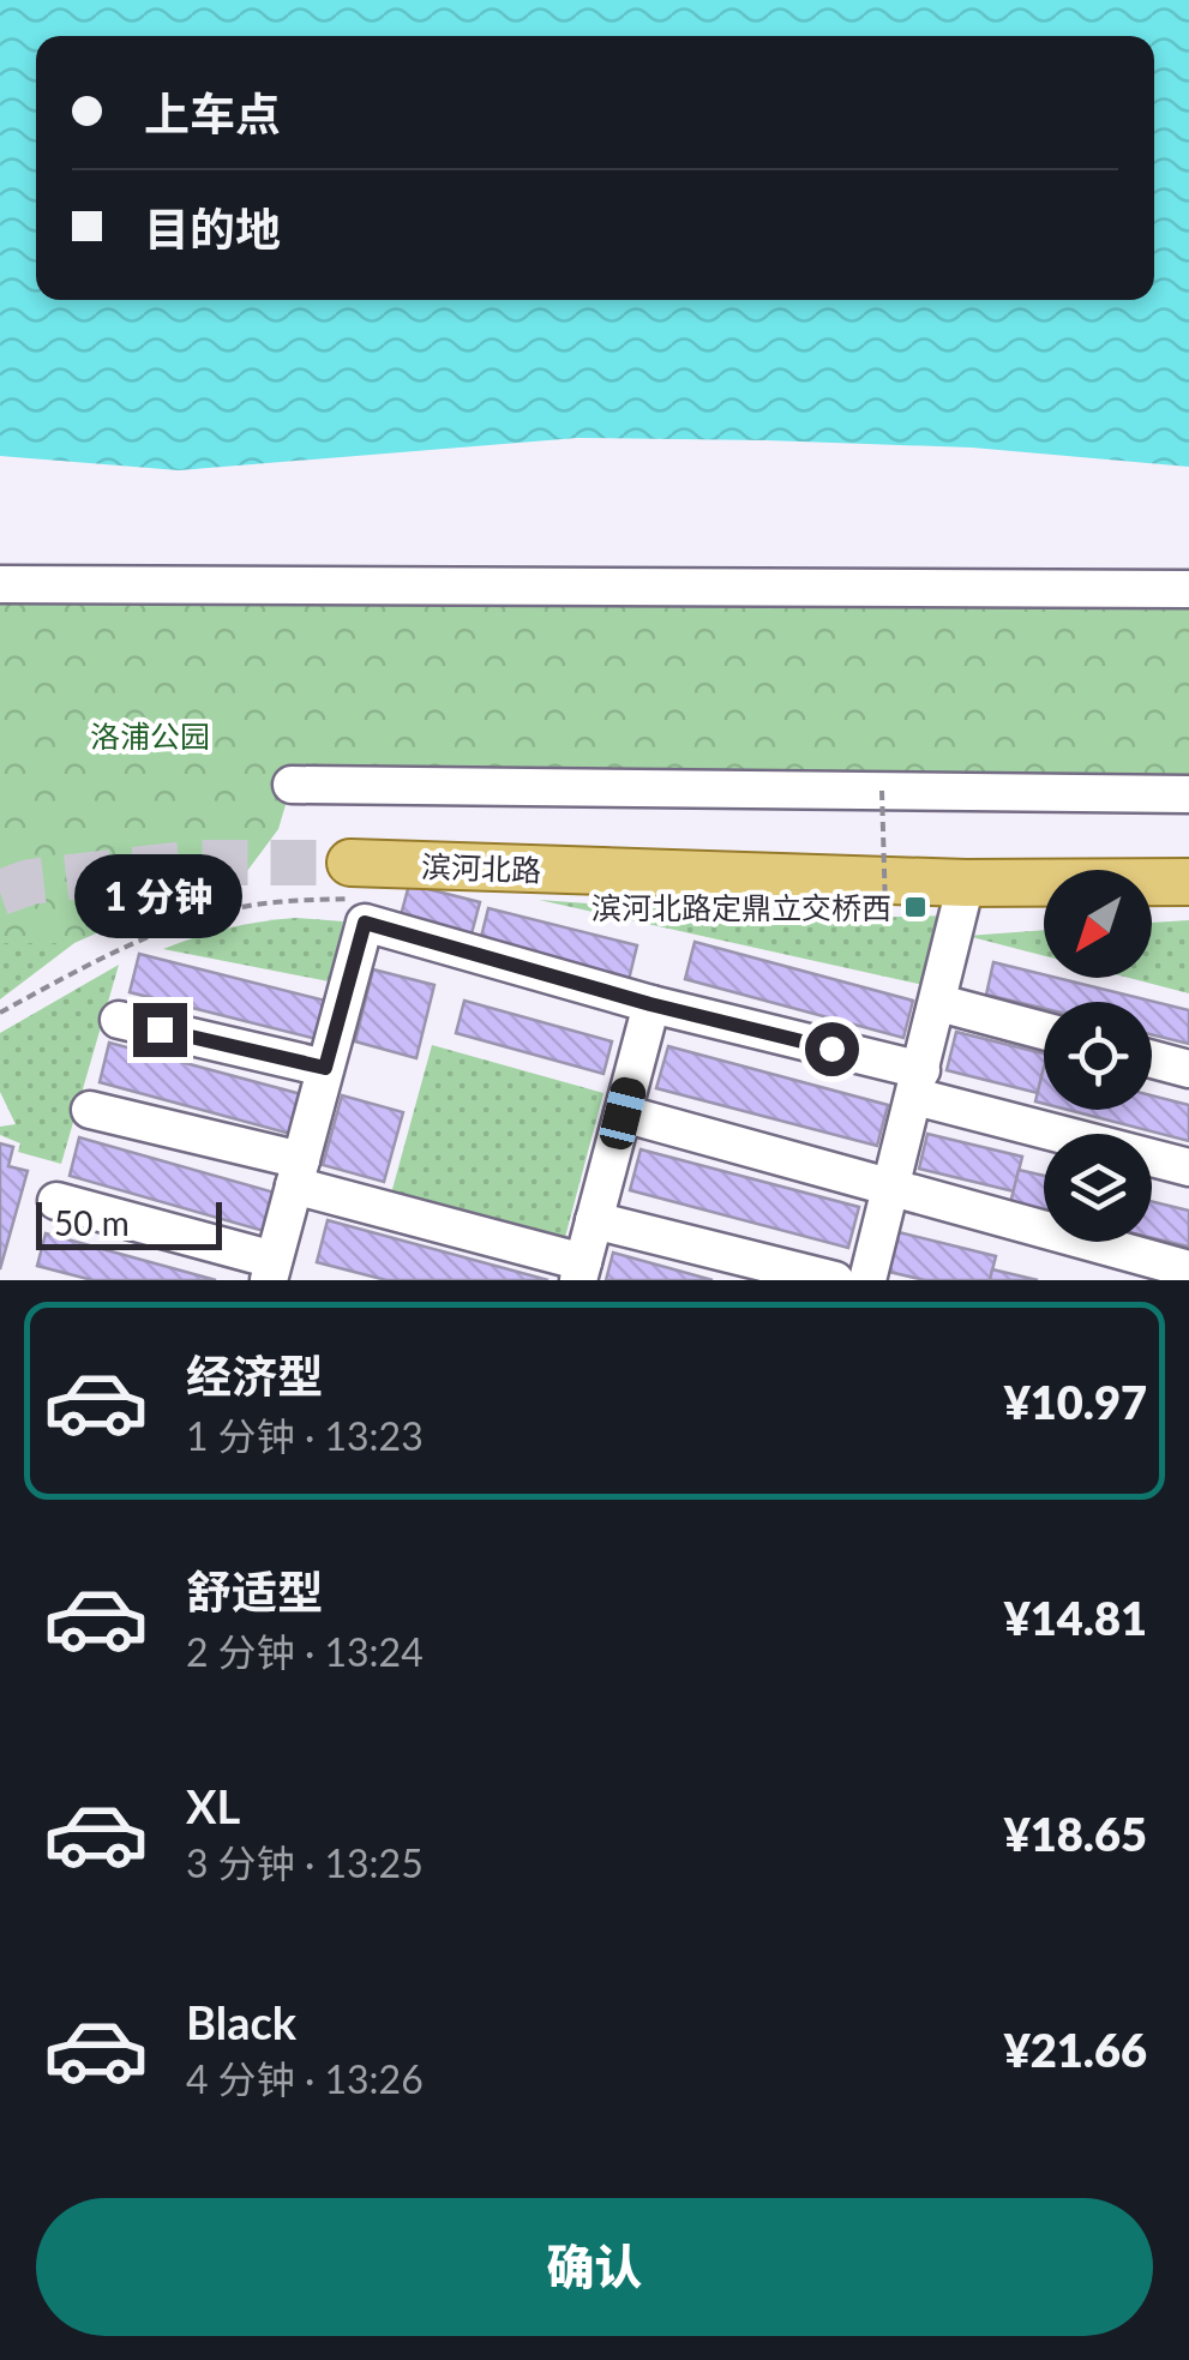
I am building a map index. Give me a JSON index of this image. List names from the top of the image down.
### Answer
{
  "streets": {
    "main road": ["滨河北路"]
  },
  "parks": ["洛浦公园"],
  "places": {
    "transit": ["滨河北路定鼎立交桥西"]
  },
  "scale_bar": "50 m",
  "north": "bottom left",
  "page": {
    "banner": ["上车点", "目的地"],
    "bubble": "1 分钟",
    "scale": "50 m",
    "list": [
      {
        "name": "经济型",
        "note": "1 分钟 · 13:23",
        "value": "¥10.97"
      },
      {
        "name": "舒适型",
        "note": "2 分钟 · 13:24",
        "value": "¥14.81"
      },
      {
        "name": "XL",
        "note": "3 分钟 · 13:25",
        "value": "¥18.65"
      },
      {
        "name": "Black",
        "note": "4 分钟 · 13:26",
        "value": "¥21.66"
      }
    ],
    "buttons": "确认"
  }
}
